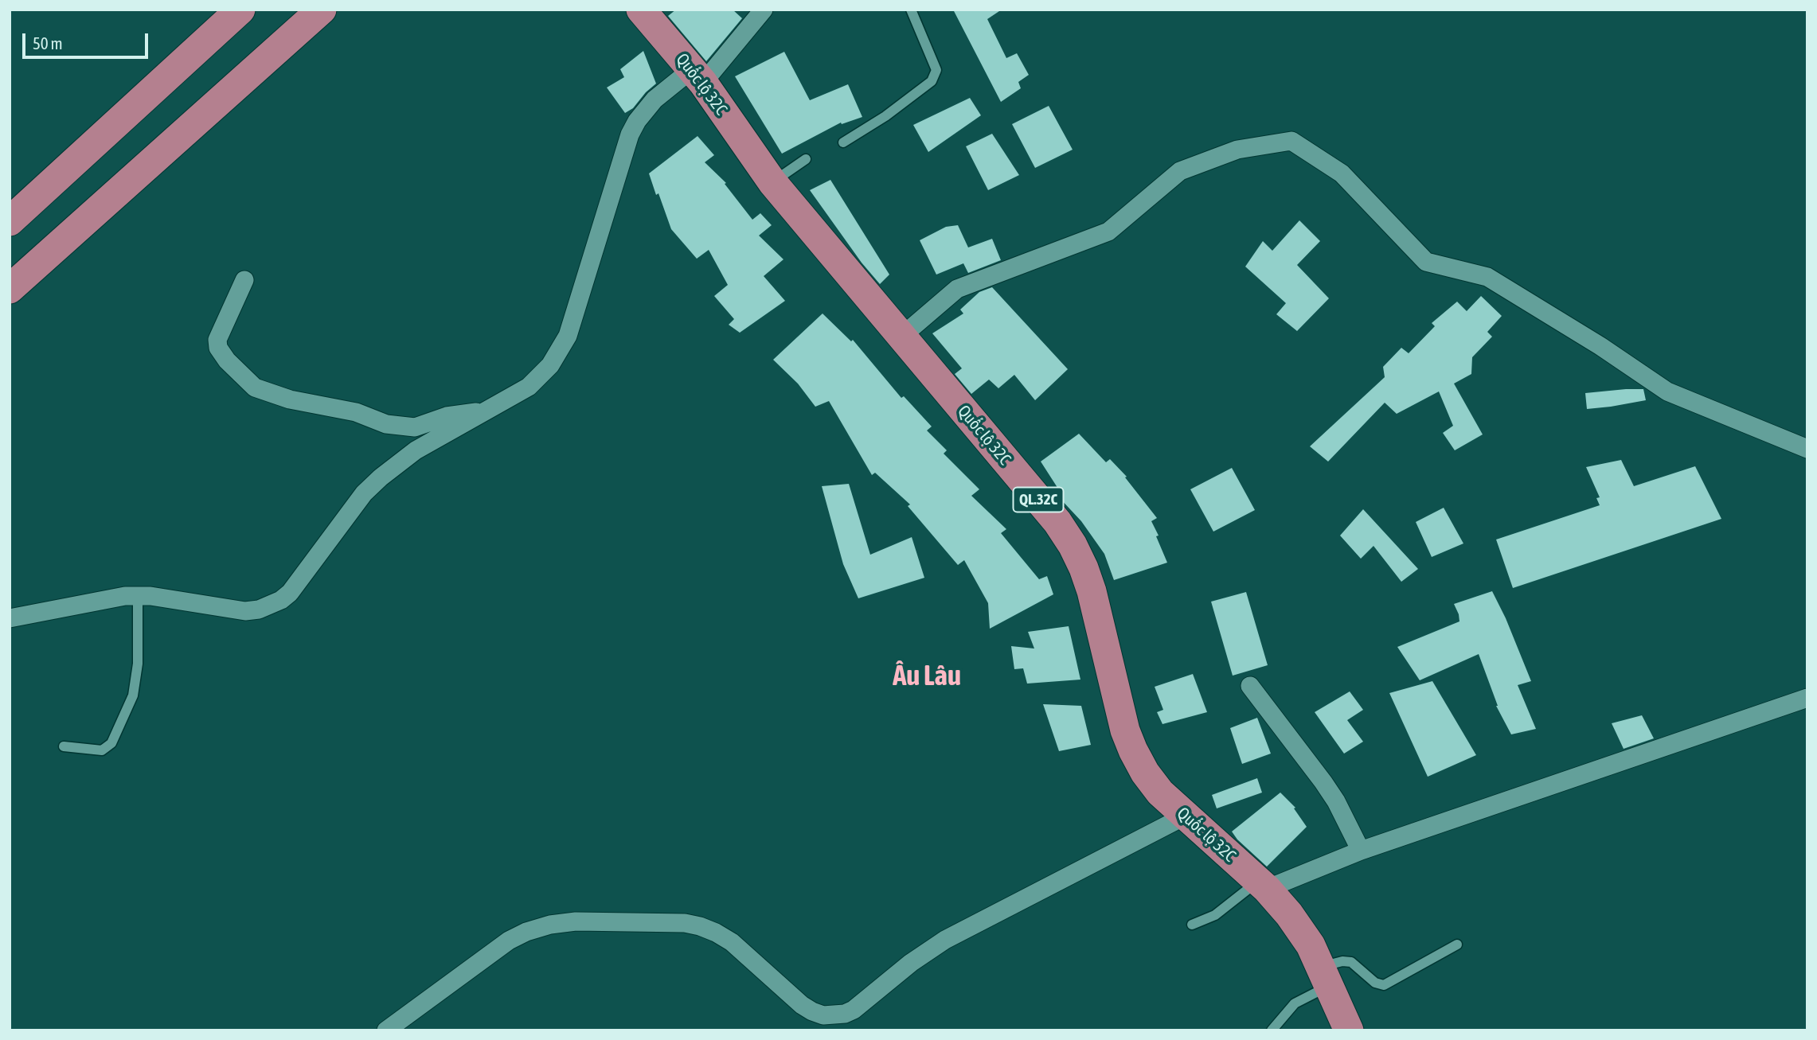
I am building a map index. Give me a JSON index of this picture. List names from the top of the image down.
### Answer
{
  "streets": {
    "main road": ["Quốc lộ 32C", "QL.32C"]
  },
  "districts": ["Âu Lâu"],
  "scale_bar": "50 m"
}
